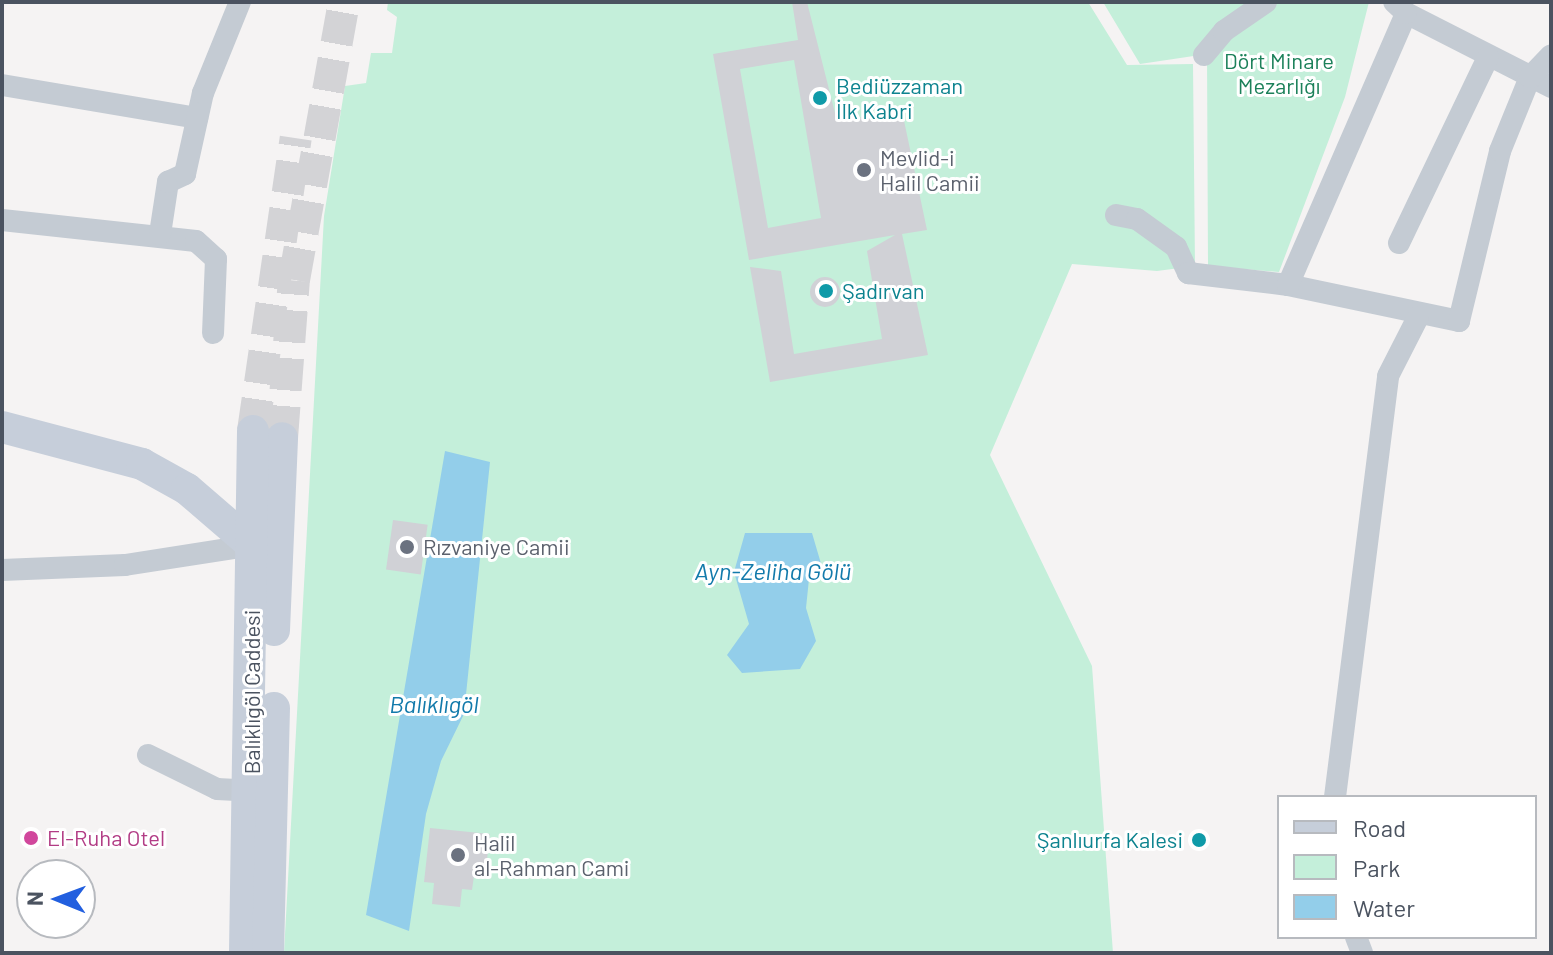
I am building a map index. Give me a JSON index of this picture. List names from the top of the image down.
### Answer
{
  "streets": {
    "main road": ["Balıklıgöl Caddesi"]
  },
  "water": ["Ayn-Zeliha Gölü", "Balıklıgöl"],
  "parks": ["Dört Minare Mezarlığı"],
  "places": [
    "Bediüzzaman İlk Kabri",
    "Mevlid-i Halil Camii",
    "Şadırvan",
    "Rızvaniye Camii",
    "El-Ruha Otel",
    "Şanlıurfa Kalesi",
    "Halil al-Rahman Cami"
  ],
  "legend": ["Road", "Park", "Water"],
  "north": "left"
}
